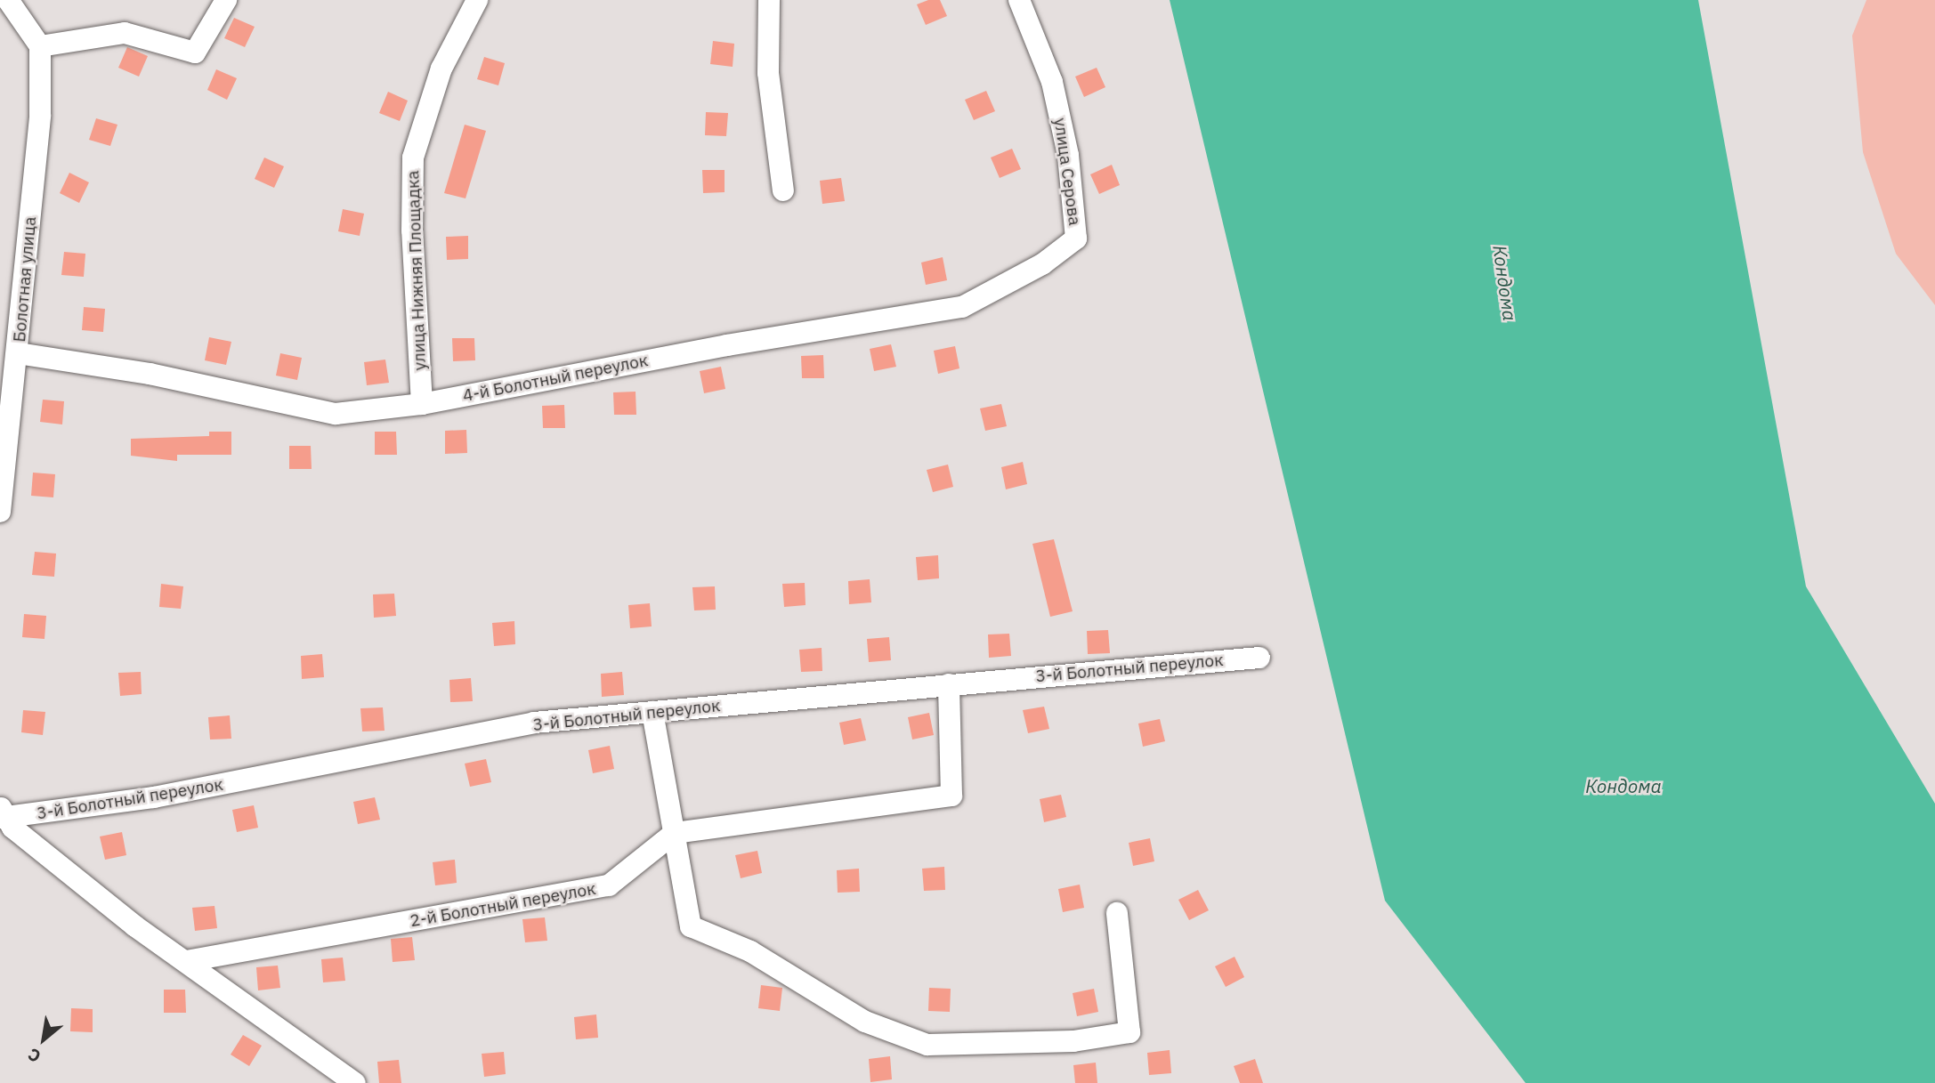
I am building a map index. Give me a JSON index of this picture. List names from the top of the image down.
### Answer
{
  "streets": {
    "street": [
      "улица Серова",
      "улица Нижняя Площадка",
      "Болотная улица",
      "4-й Болотный переулок",
      "3-й Болотный переулок",
      "2-й Болотный переулок"
    ]
  },
  "crossings": [
    ["улица Серова", "4-й Болотный переулок"],
    ["улица Нижняя Площадка", "4-й Болотный переулок"],
    ["Болотная улица", "4-й Болотный переулок"]
  ],
  "water": ["Кондома"],
  "north": "bottom left"
}
